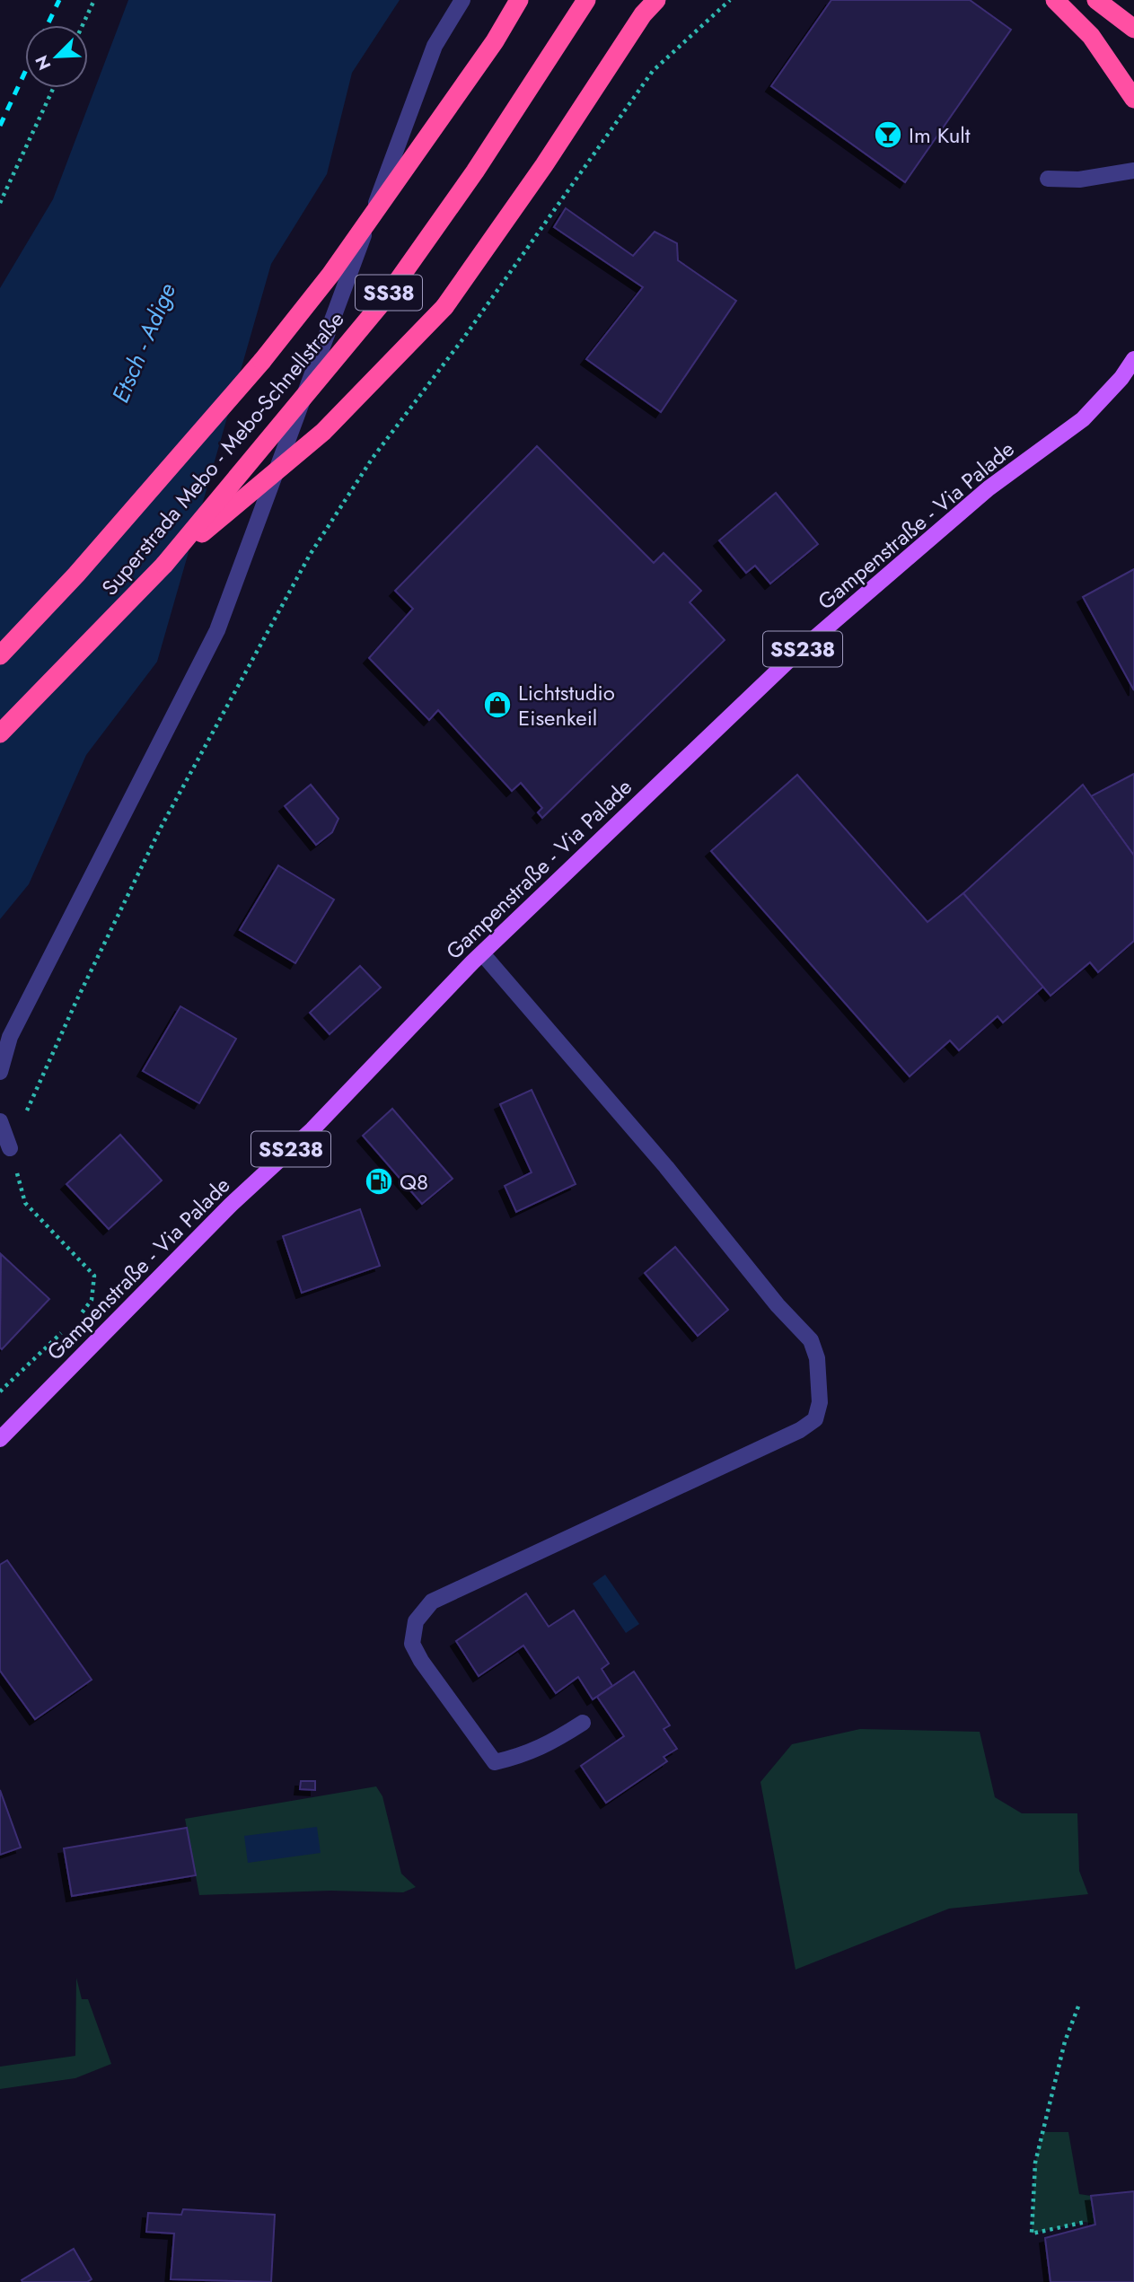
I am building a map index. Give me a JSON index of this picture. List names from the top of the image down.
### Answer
{
  "streets": {
    "highway": ["SS38", "Superstrada Mebo - Mebo-Schnellstraße"],
    "main road": ["Gampenstraße - Via Palade", "SS238"]
  },
  "water": ["Etsch - Adige"],
  "places": {
    "bar": ["Im Kult"],
    "shop": ["Lichtstudio Eisenkeil"],
    "fuel station": ["Q8"]
  },
  "north": "bottom left"
}
